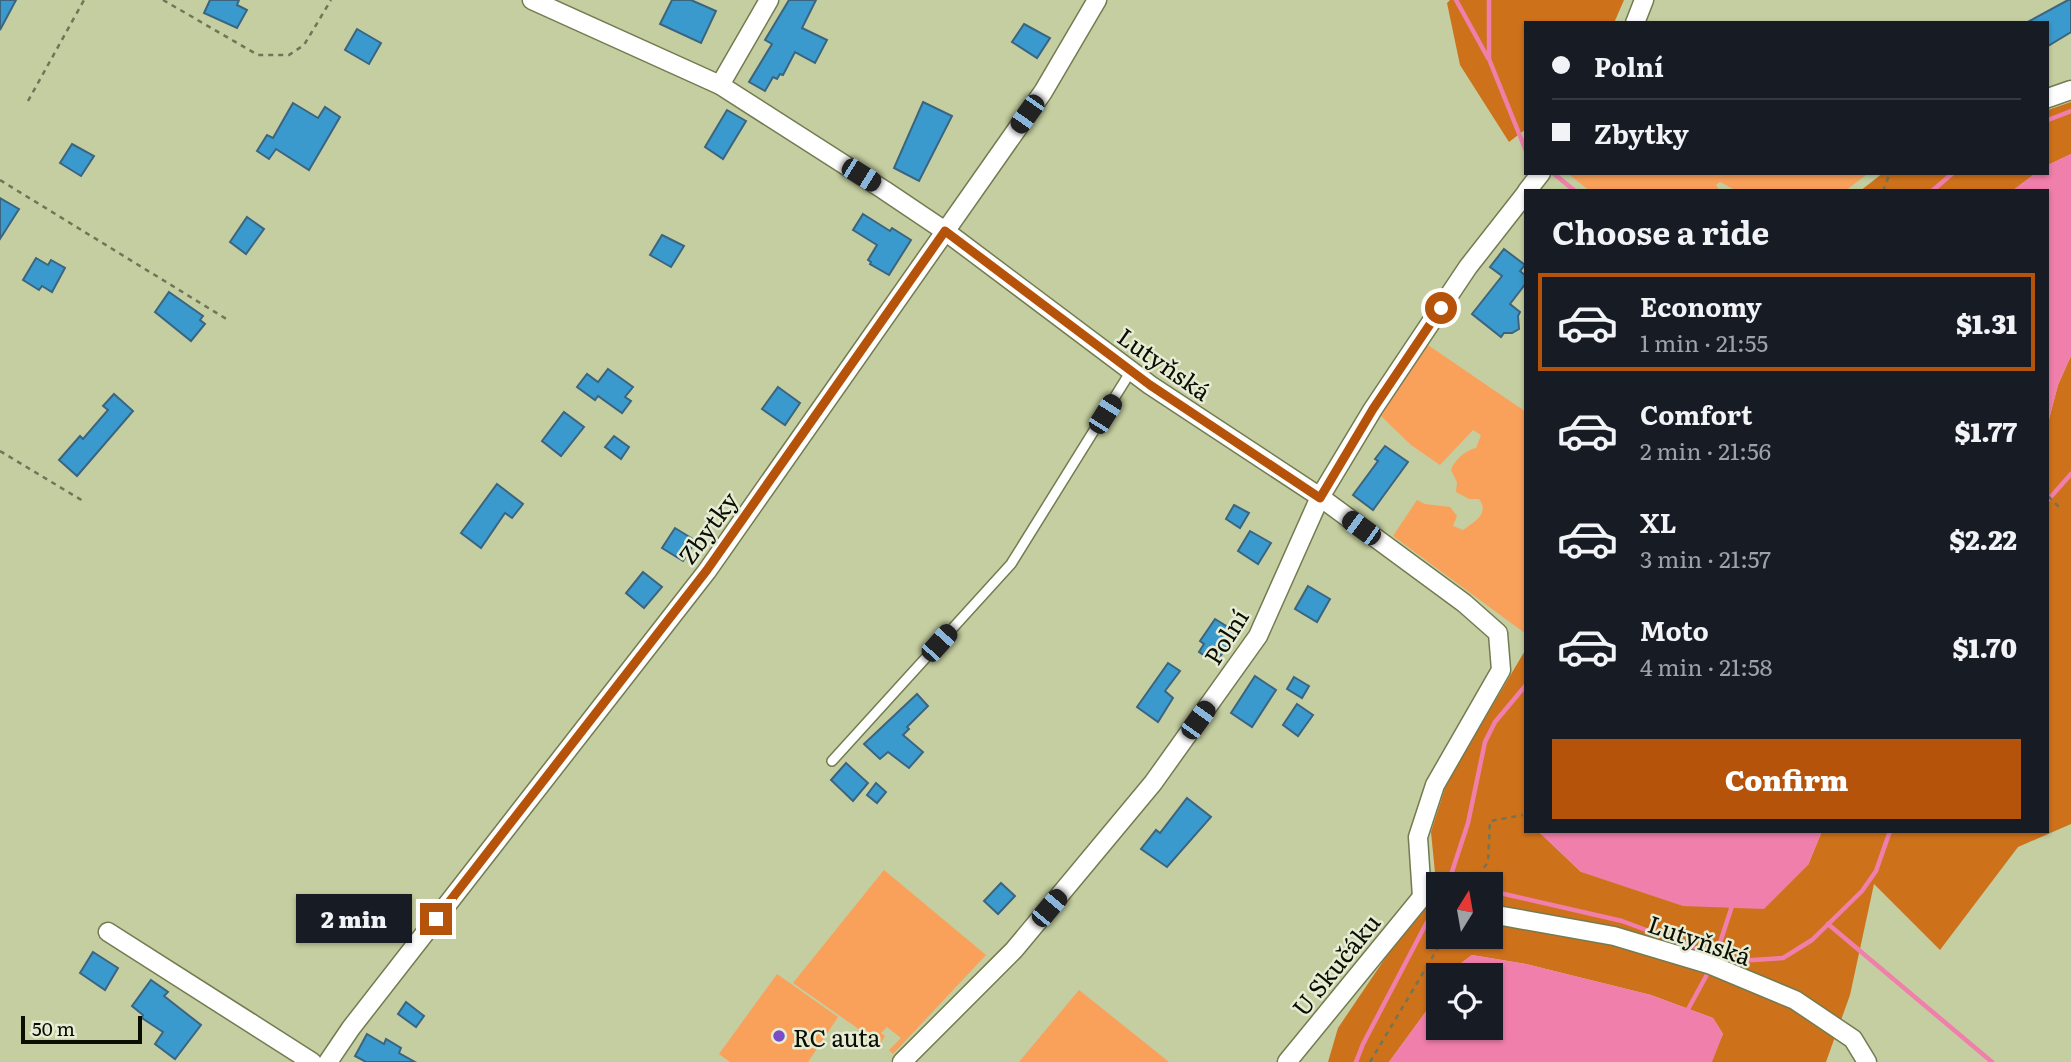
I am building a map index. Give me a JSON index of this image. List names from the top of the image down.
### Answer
{
  "streets": {
    "street": [
      "Lutyňská",
      "Zbytky",
      "Polní",
      "U Skučáku"
    ]
  },
  "crossings": [
    ["Lutyňská", "Zbytky"],
    ["Lutyňská", "Polní"]
  ],
  "places": ["RC auta"],
  "scale_bar": "50 m",
  "north": "top",
  "page": {
    "banner": ["Polní", "Zbytky"],
    "heading": "Choose a ride",
    "list": [
      {
        "name": "Economy",
        "note": "1 min · 21:55",
        "value": "$1.31"
      },
      {
        "name": "Comfort",
        "note": "2 min · 21:56",
        "value": "$1.77"
      },
      {
        "name": "XL",
        "note": "3 min · 21:57",
        "value": "$2.22"
      },
      {
        "name": "Moto",
        "note": "4 min · 21:58",
        "value": "$1.70"
      }
    ],
    "buttons": "Confirm",
    "bubble": "2 min",
    "scale": "50 m"
  }
}
